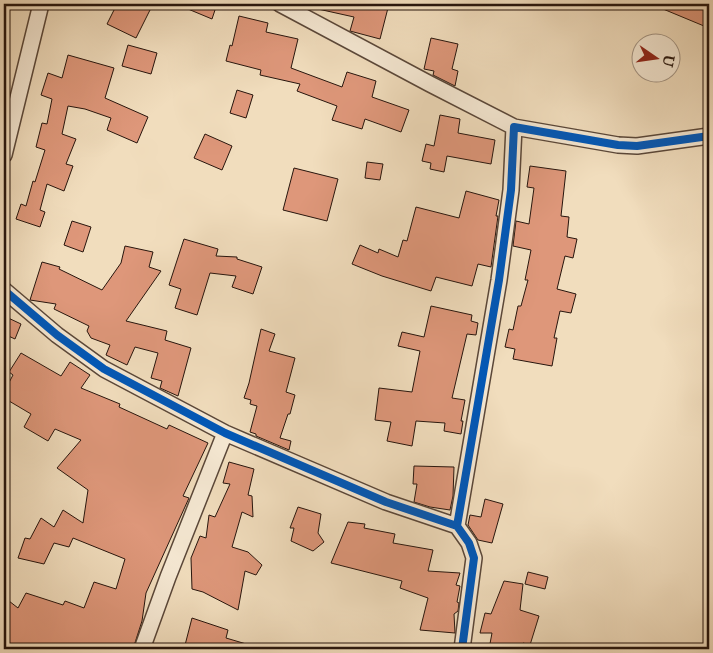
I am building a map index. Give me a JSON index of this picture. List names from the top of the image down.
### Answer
{
  "north": "right"
}
